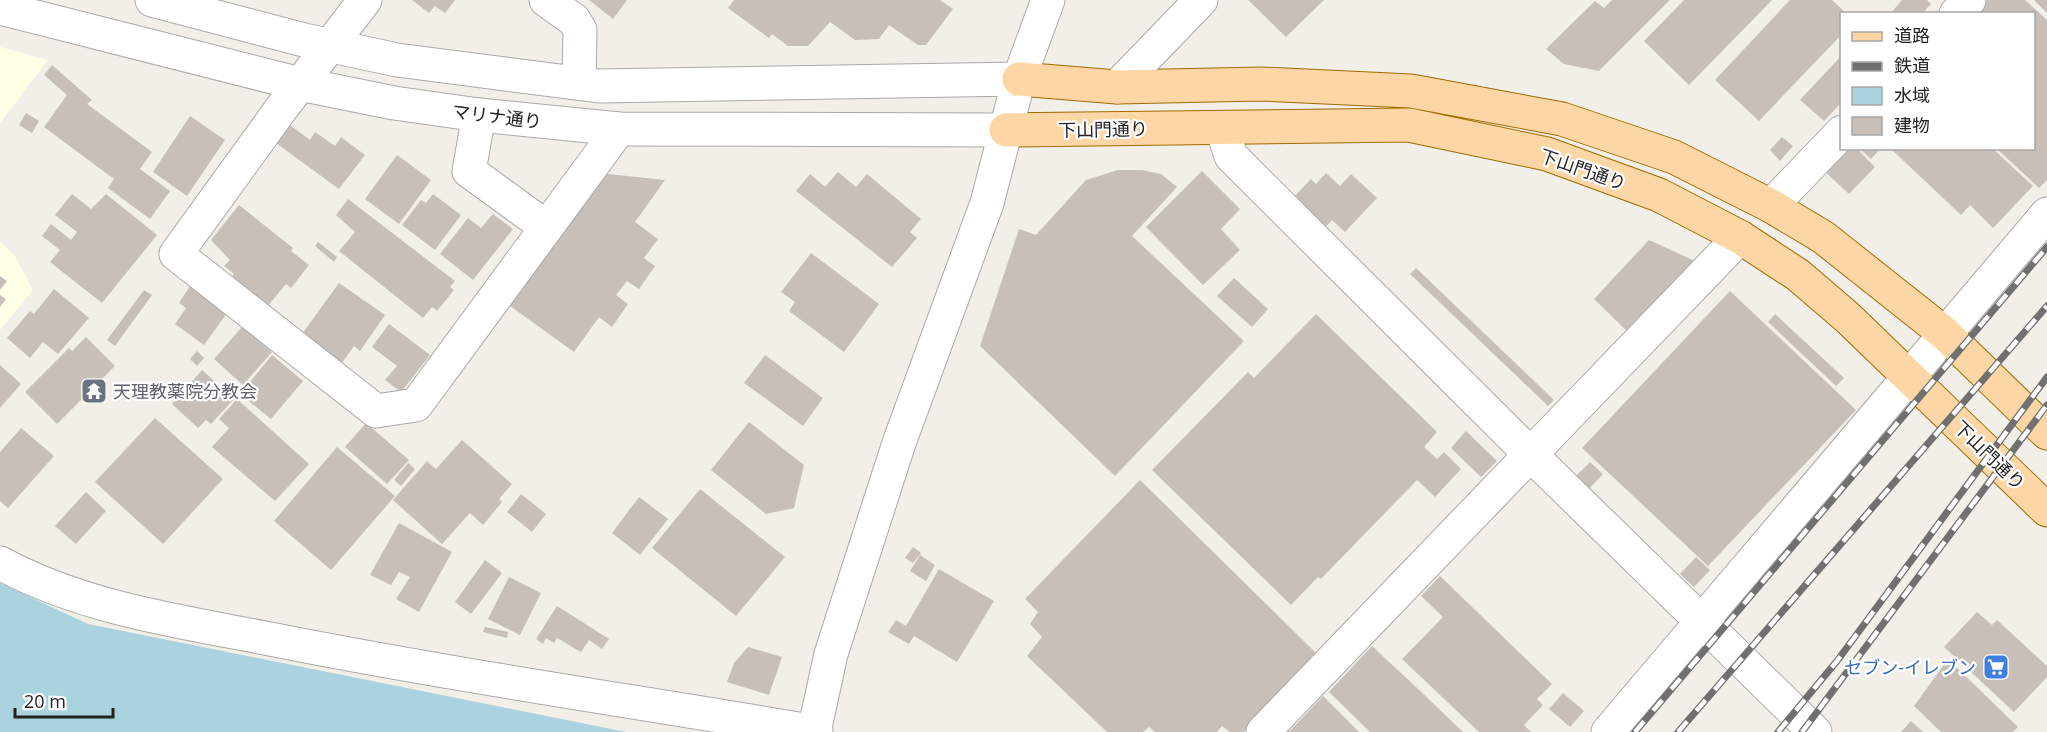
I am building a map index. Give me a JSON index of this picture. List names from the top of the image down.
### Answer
{
  "streets": {
    "main road": ["下山門通り"],
    "street": ["マリナ通り"]
  },
  "crossings": [
    ["マリナ通り", "下山門通り"]
  ],
  "places": {
    "temple": ["天理教薬院分教会"],
    "supermarket": ["セブン-イレブン"]
  },
  "legend": [
    "道路",
    "鉄道",
    "水域",
    "建物"
  ],
  "scale_bar": "20 m"
}
